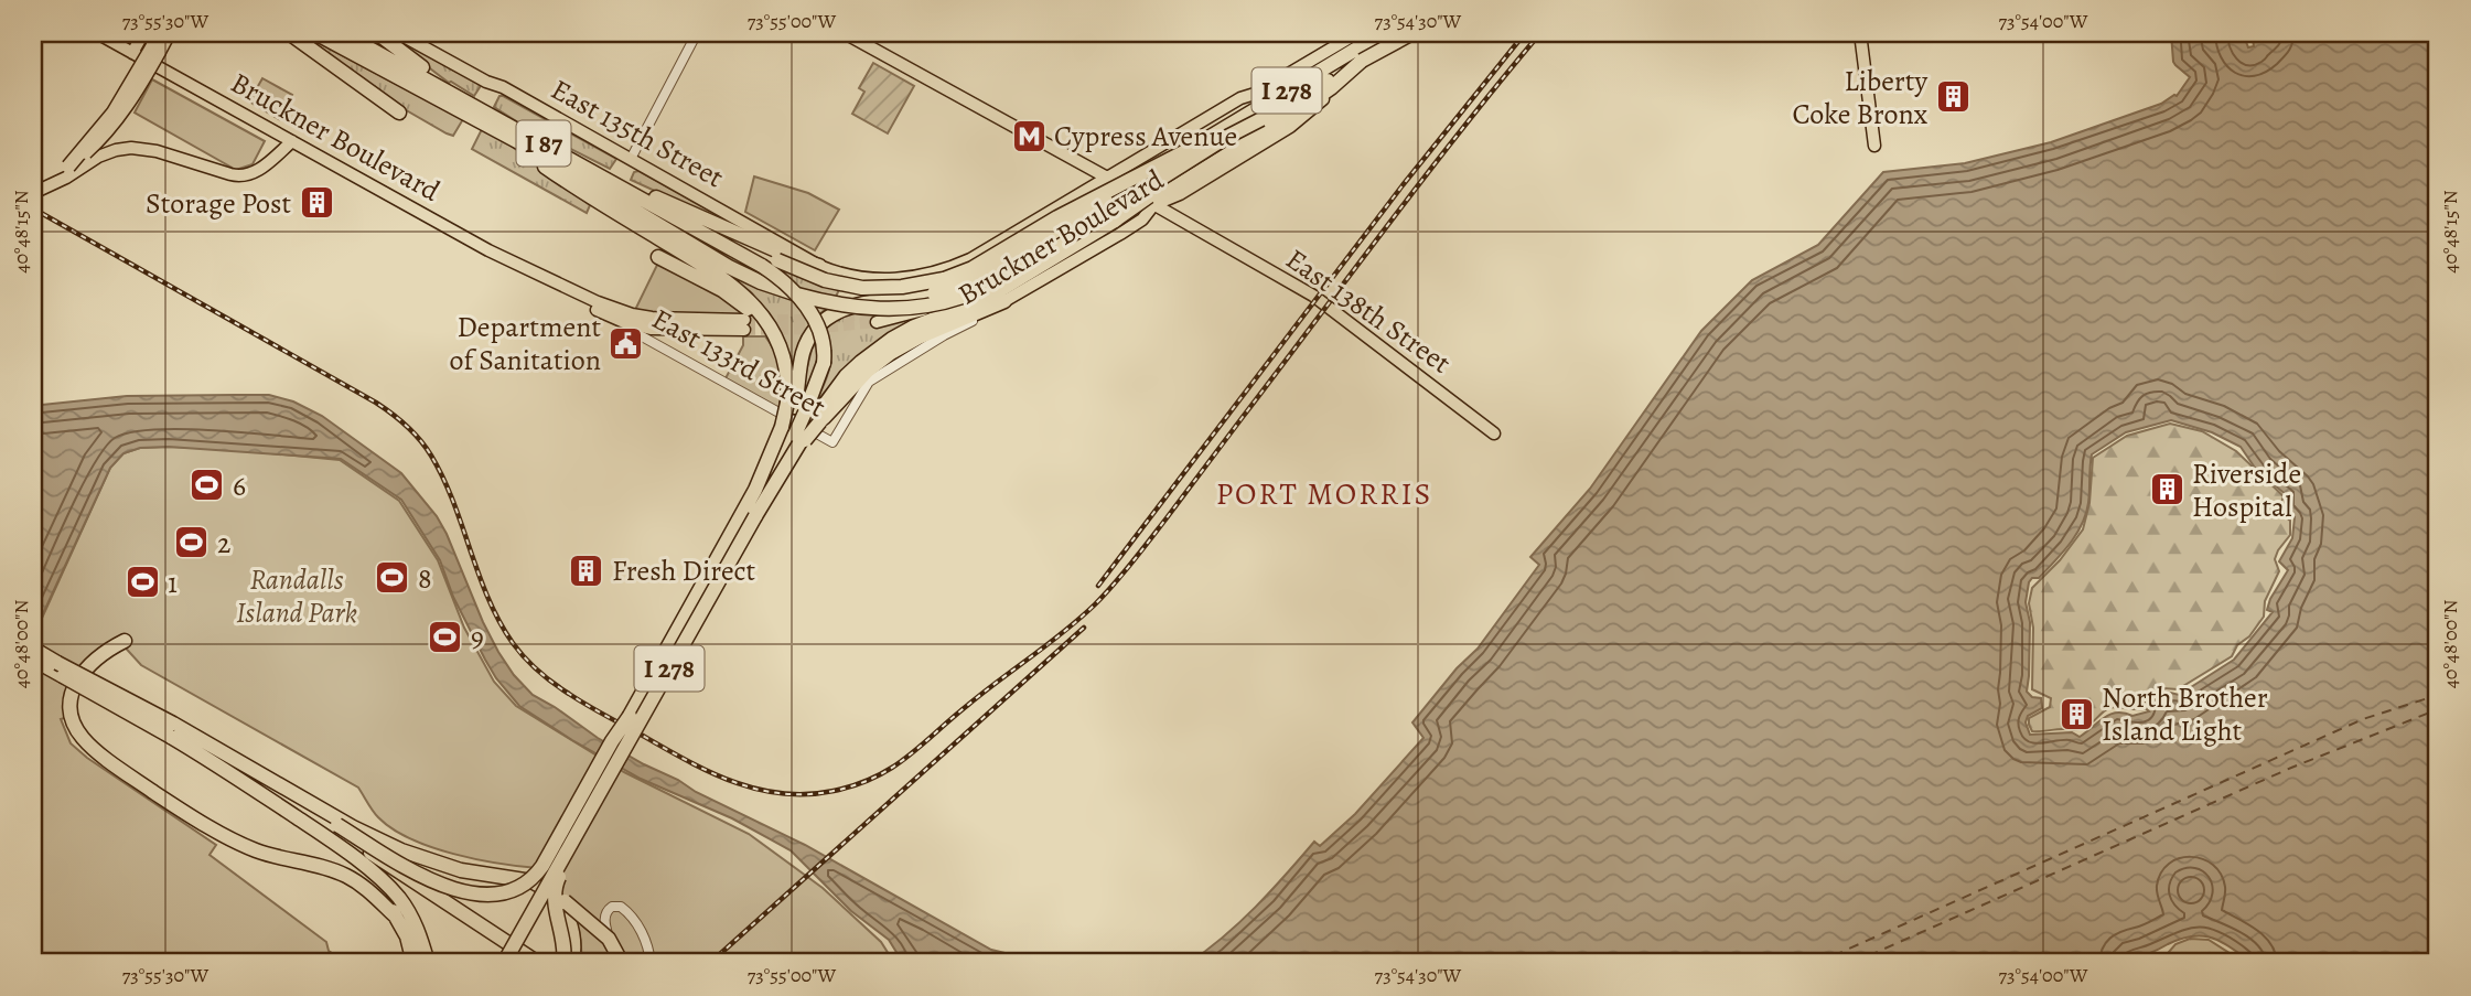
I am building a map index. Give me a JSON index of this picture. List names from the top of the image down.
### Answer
{
  "streets": {
    "highway": ["I 278", "I 87"],
    "main road": ["East 135th Street", "Bruckner Boulevard", "East 138th Street"],
    "street": ["East 133rd Street"]
  },
  "crossings": [
    ["East 135th Street", "Bruckner Boulevard"],
    ["Bruckner Boulevard", "East 138th Street"],
    ["Bruckner Boulevard", "East 133rd Street"]
  ],
  "districts": ["PORT MORRIS"],
  "parks": ["Randalls Island Park"],
  "places": {
    "building": [
      "Liberty Coke Bronx",
      "Storage Post",
      "Riverside Hospital",
      "Fresh Direct",
      "North Brother Island Light"
    ],
    "metro station": ["Cypress Avenue"],
    "public building": ["Department of Sanitation"],
    "sports": [
      "6",
      "2",
      "8",
      "1",
      "9"
    ]
  },
  "coordinates": [
    "73°55'30\"W",
    "73°55'00\"W",
    "73°54'30\"W",
    "73°54'00\"W",
    "40°48'15\"N",
    "40°48'00\"N"
  ]
}
